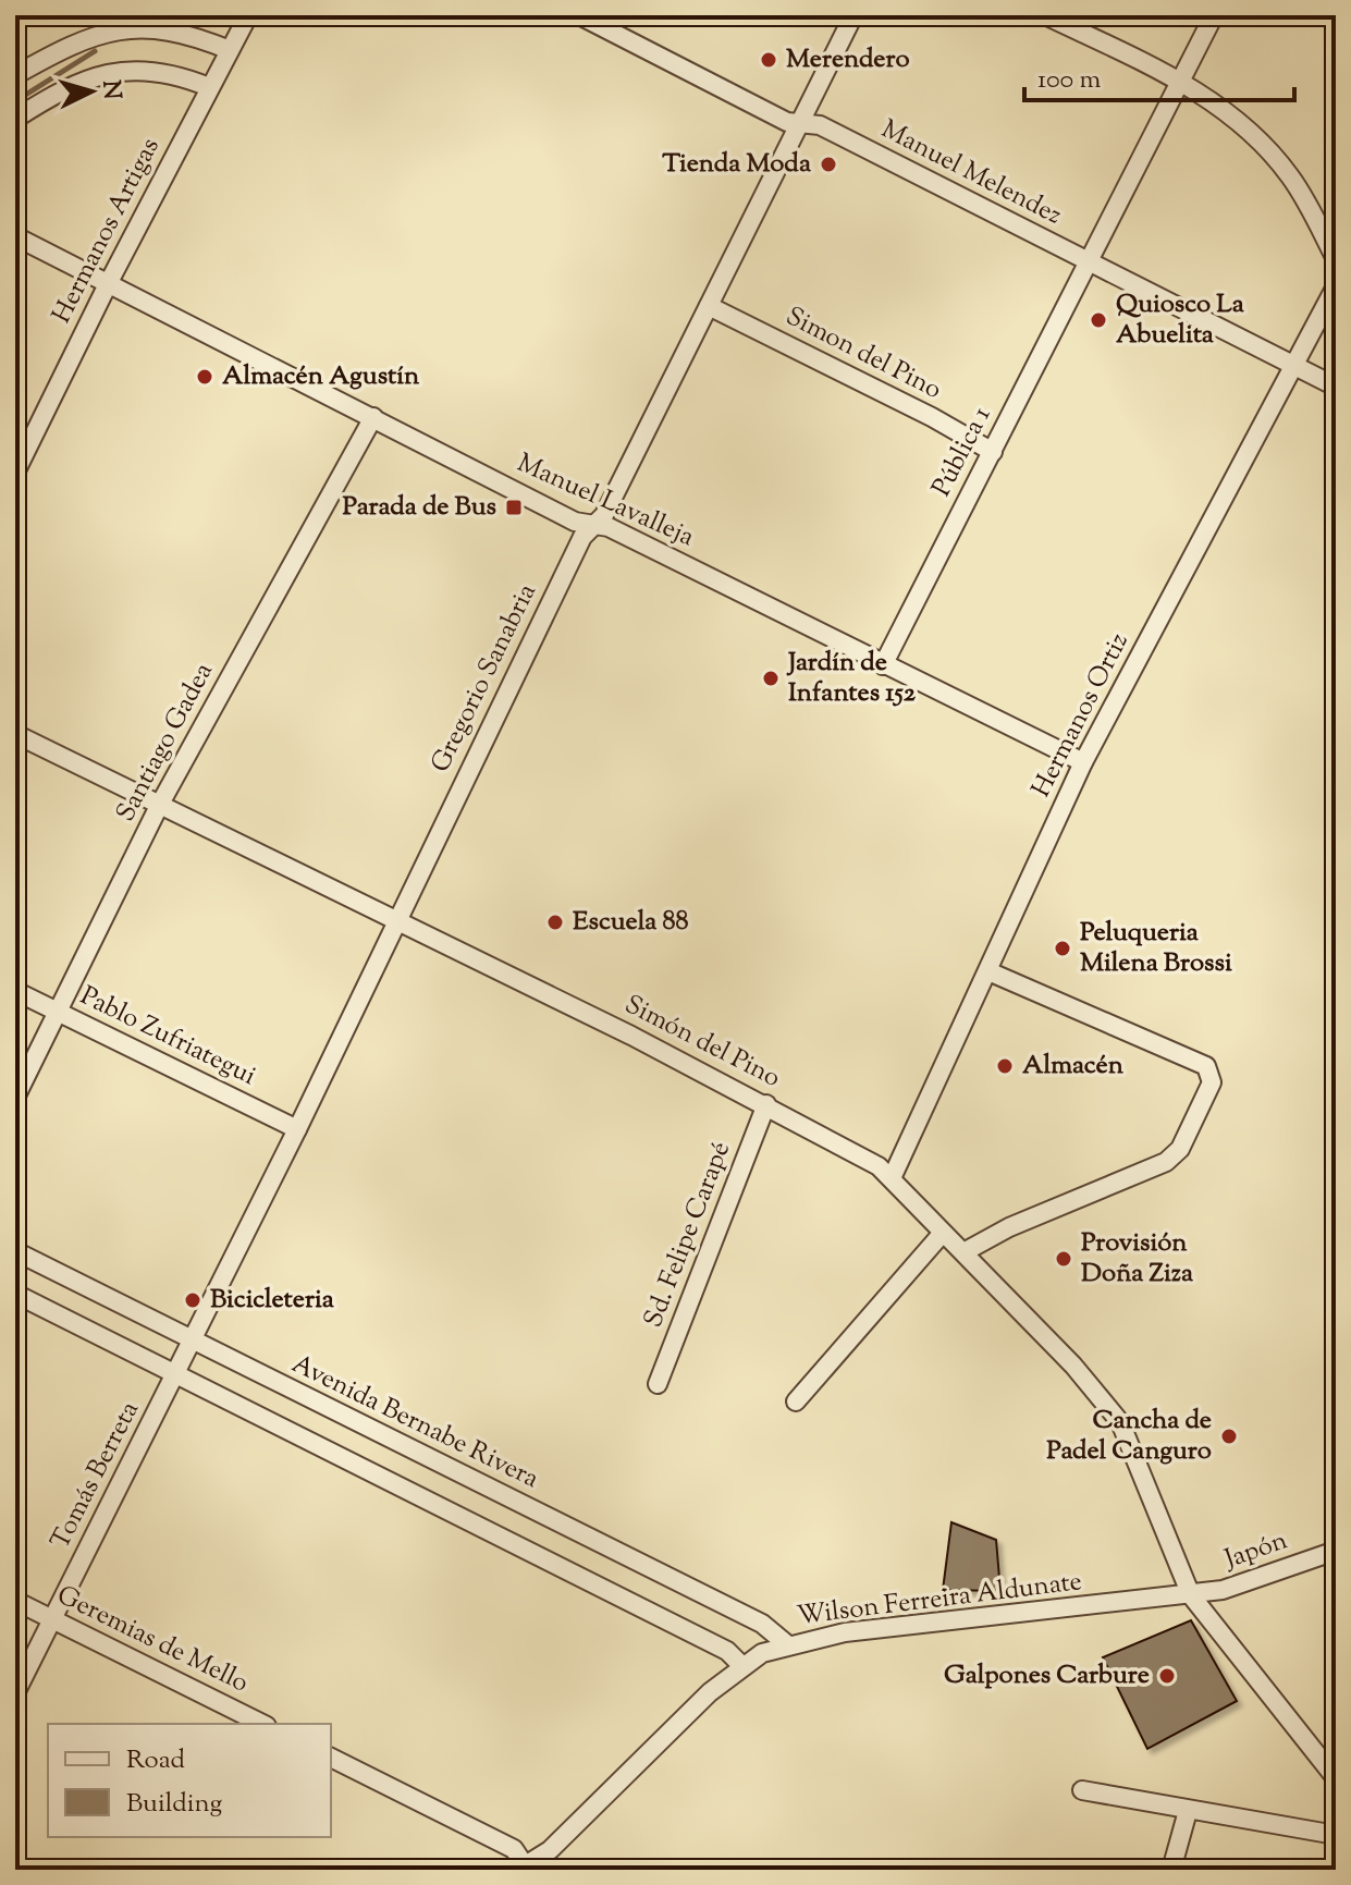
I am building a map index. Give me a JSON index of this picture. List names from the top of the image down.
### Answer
{
  "streets": {
    "street": [
      "Manuel Melendez",
      "Hermanos Artigas",
      "Simon del Pino",
      "Pública 1",
      "Manuel Lavalleja",
      "Gregorio Sanabria",
      "Hermanos Ortiz",
      "Santiago Gadea",
      "Pablo Zufriategui",
      "Simón del Pino",
      "Sd. Felipe Carapé",
      "Avenida Bernabe Rivera",
      "Tomás Berreta",
      "Japón",
      "Wilson Ferreira Aldunate",
      "Geremias de Mello"
    ]
  },
  "crossings": [
    ["Manuel Melendez", "Pública 1"],
    ["Manuel Melendez", "Gregorio Sanabria"],
    ["Manuel Melendez", "Hermanos Ortiz"],
    ["Hermanos Artigas", "Manuel Lavalleja"],
    ["Simon del Pino", "Pública 1"],
    ["Simon del Pino", "Gregorio Sanabria"],
    ["Pública 1", "Manuel Lavalleja"],
    ["Manuel Lavalleja", "Gregorio Sanabria"],
    ["Manuel Lavalleja", "Hermanos Ortiz"],
    ["Manuel Lavalleja", "Santiago Gadea"],
    ["Gregorio Sanabria", "Pablo Zufriategui"],
    ["Gregorio Sanabria", "Simón del Pino"],
    ["Gregorio Sanabria", "Avenida Bernabe Rivera"],
    ["Gregorio Sanabria", "Tomás Berreta"],
    ["Hermanos Ortiz", "Simón del Pino"],
    ["Santiago Gadea", "Pablo Zufriategui"],
    ["Santiago Gadea", "Simón del Pino"],
    ["Simón del Pino", "Sd. Felipe Carapé"],
    ["Simón del Pino", "Japón"],
    ["Simón del Pino", "Wilson Ferreira Aldunate"],
    ["Avenida Bernabe Rivera", "Wilson Ferreira Aldunate"],
    ["Tomás Berreta", "Geremias de Mello"],
    ["Japón", "Wilson Ferreira Aldunate"]
  ],
  "places": {
    "other": [
      "Merendero",
      "Tienda Moda",
      "Quiosco La Abuelita",
      "Almacén Agustín",
      "Jardín de Infantes 152",
      "Escuela 88",
      "Peluqueria Milena Brossi",
      "Almacén",
      "Provisión Doña Ziza",
      "Bicicleteria",
      "Cancha de Padel Canguro",
      "Galpones Carbure"
    ],
    "transit": ["Parada de Bus"]
  },
  "legend": ["Road", "Building"],
  "scale_bar": "100 m",
  "north": "right"
}
